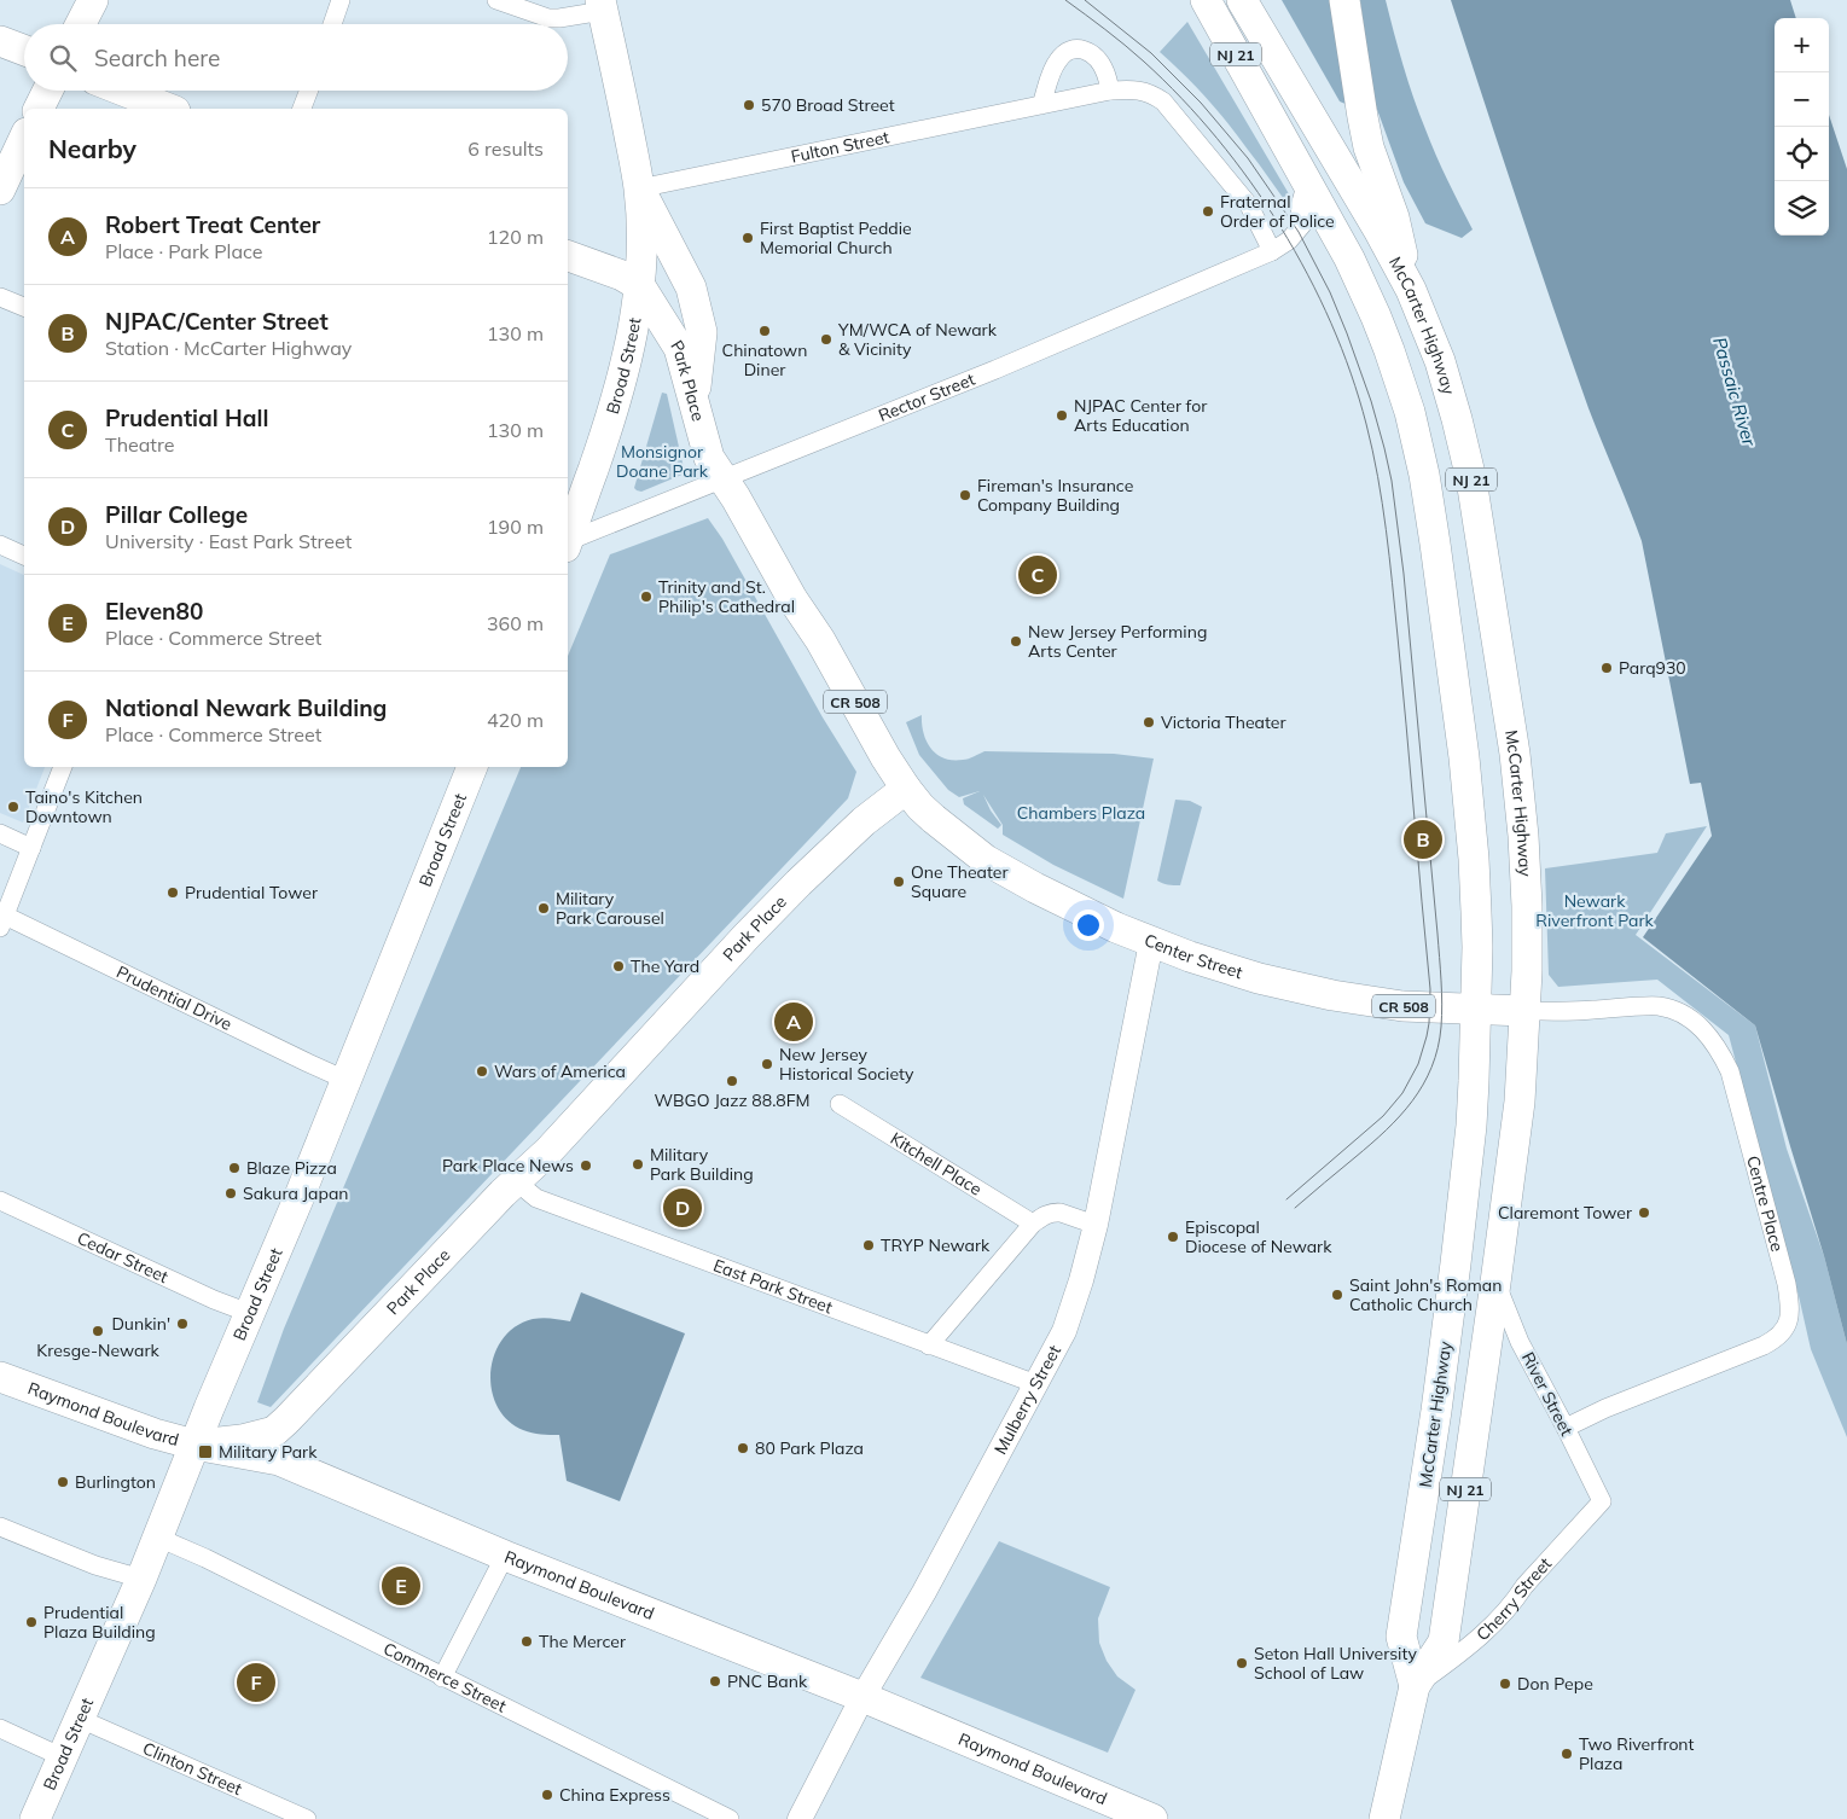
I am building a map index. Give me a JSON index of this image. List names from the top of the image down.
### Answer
{
  "streets": {
    "main road": [
      "NJ 21",
      "McCarter Highway",
      "Broad Street",
      "Park Place",
      "CR 508",
      "Center Street",
      "Raymond Boulevard"
    ],
    "street": [
      "Fulton Street",
      "Rector Street",
      "Prudential Drive",
      "Kitchell Place",
      "Centre Place",
      "Cedar Street",
      "East Park Street",
      "River Street",
      "Mulberry Street",
      "Cherry Street",
      "Commerce Street",
      "Clinton Street"
    ]
  },
  "crossings": [
    ["Fulton Street", "Broad Street"],
    ["Fulton Street", "Rector Street"],
    ["McCarter Highway", "Rector Street"],
    ["McCarter Highway", "Center Street"],
    ["McCarter Highway", "Centre Place"],
    ["McCarter Highway", "River Street"],
    ["McCarter Highway", "Cherry Street"],
    ["Broad Street", "Park Place"],
    ["Broad Street", "Prudential Drive"],
    ["Broad Street", "Cedar Street"],
    ["Broad Street", "Raymond Boulevard"],
    ["Broad Street", "Commerce Street"],
    ["Broad Street", "Clinton Street"],
    ["Park Place", "Rector Street"],
    ["Park Place", "Center Street"],
    ["Park Place", "East Park Street"],
    ["Park Place", "Raymond Boulevard"],
    ["Center Street", "Centre Place"],
    ["Center Street", "Mulberry Street"],
    ["Centre Place", "River Street"],
    ["East Park Street", "Mulberry Street"],
    ["River Street", "Cherry Street"],
    ["Mulberry Street", "Raymond Boulevard"]
  ],
  "water": ["Passaic River"],
  "parks": ["Monsignor Doane Park", "Chambers Plaza", "Newark Riverfront Park"],
  "places": {
    "other": [
      "570 Broad Street",
      "Fraternal Order of Police",
      "First Baptist Peddie Memorial Church",
      "Chinatown Diner",
      "YM/WCA of Newark & Vicinity",
      "NJPAC Center for Arts Education",
      "Fireman's Insurance Company Building",
      "Trinity and St. Philip's Cathedral",
      "New Jersey Performing Arts Center",
      "Parq930",
      "Victoria Theater",
      "Taino's Kitchen Downtown",
      "One Theater Square",
      "Prudential Tower",
      "Military Park Carousel",
      "The Yard",
      "New Jersey Historical Society",
      "Wars of America",
      "WBGO Jazz 88.8FM",
      "Military Park Building",
      "Park Place News",
      "Blaze Pizza",
      "Sakura Japan",
      "Claremont Tower",
      "Episcopal Diocese of Newark",
      "TRYP Newark",
      "Saint John's Roman Catholic Church",
      "Dunkin'",
      "Kresge-Newark",
      "80 Park Plaza",
      "Burlington",
      "Prudential Plaza Building",
      "The Mercer",
      "Seton Hall University School of Law",
      "PNC Bank",
      "Don Pepe",
      "Two Riverfront Plaza",
      "China Express"
    ],
    "transit": ["Military Park"]
  },
  "page": {
    "map_buttons": ["+", "−"],
    "search": "Search here",
    "heading": ["Nearby", "6 results"],
    "list": [
      {
        "mark": "A",
        "name": "Robert Treat Center",
        "note": "Place · Park Place",
        "value": "120 m"
      },
      {
        "mark": "B",
        "name": "NJPAC/Center Street",
        "note": "Station · McCarter Highway",
        "value": "130 m"
      },
      {
        "mark": "C",
        "name": "Prudential Hall",
        "note": "Theatre",
        "value": "130 m"
      },
      {
        "mark": "D",
        "name": "Pillar College",
        "note": "University · East Park Street",
        "value": "190 m"
      },
      {
        "mark": "E",
        "name": "Eleven80",
        "note": "Place · Commerce Street",
        "value": "360 m"
      },
      {
        "mark": "F",
        "name": "National Newark Building",
        "note": "Place · Commerce Street",
        "value": "420 m"
      }
    ],
    "pins": [
      "C",
      "B",
      "A",
      "D",
      "E",
      "F"
    ]
  }
}
